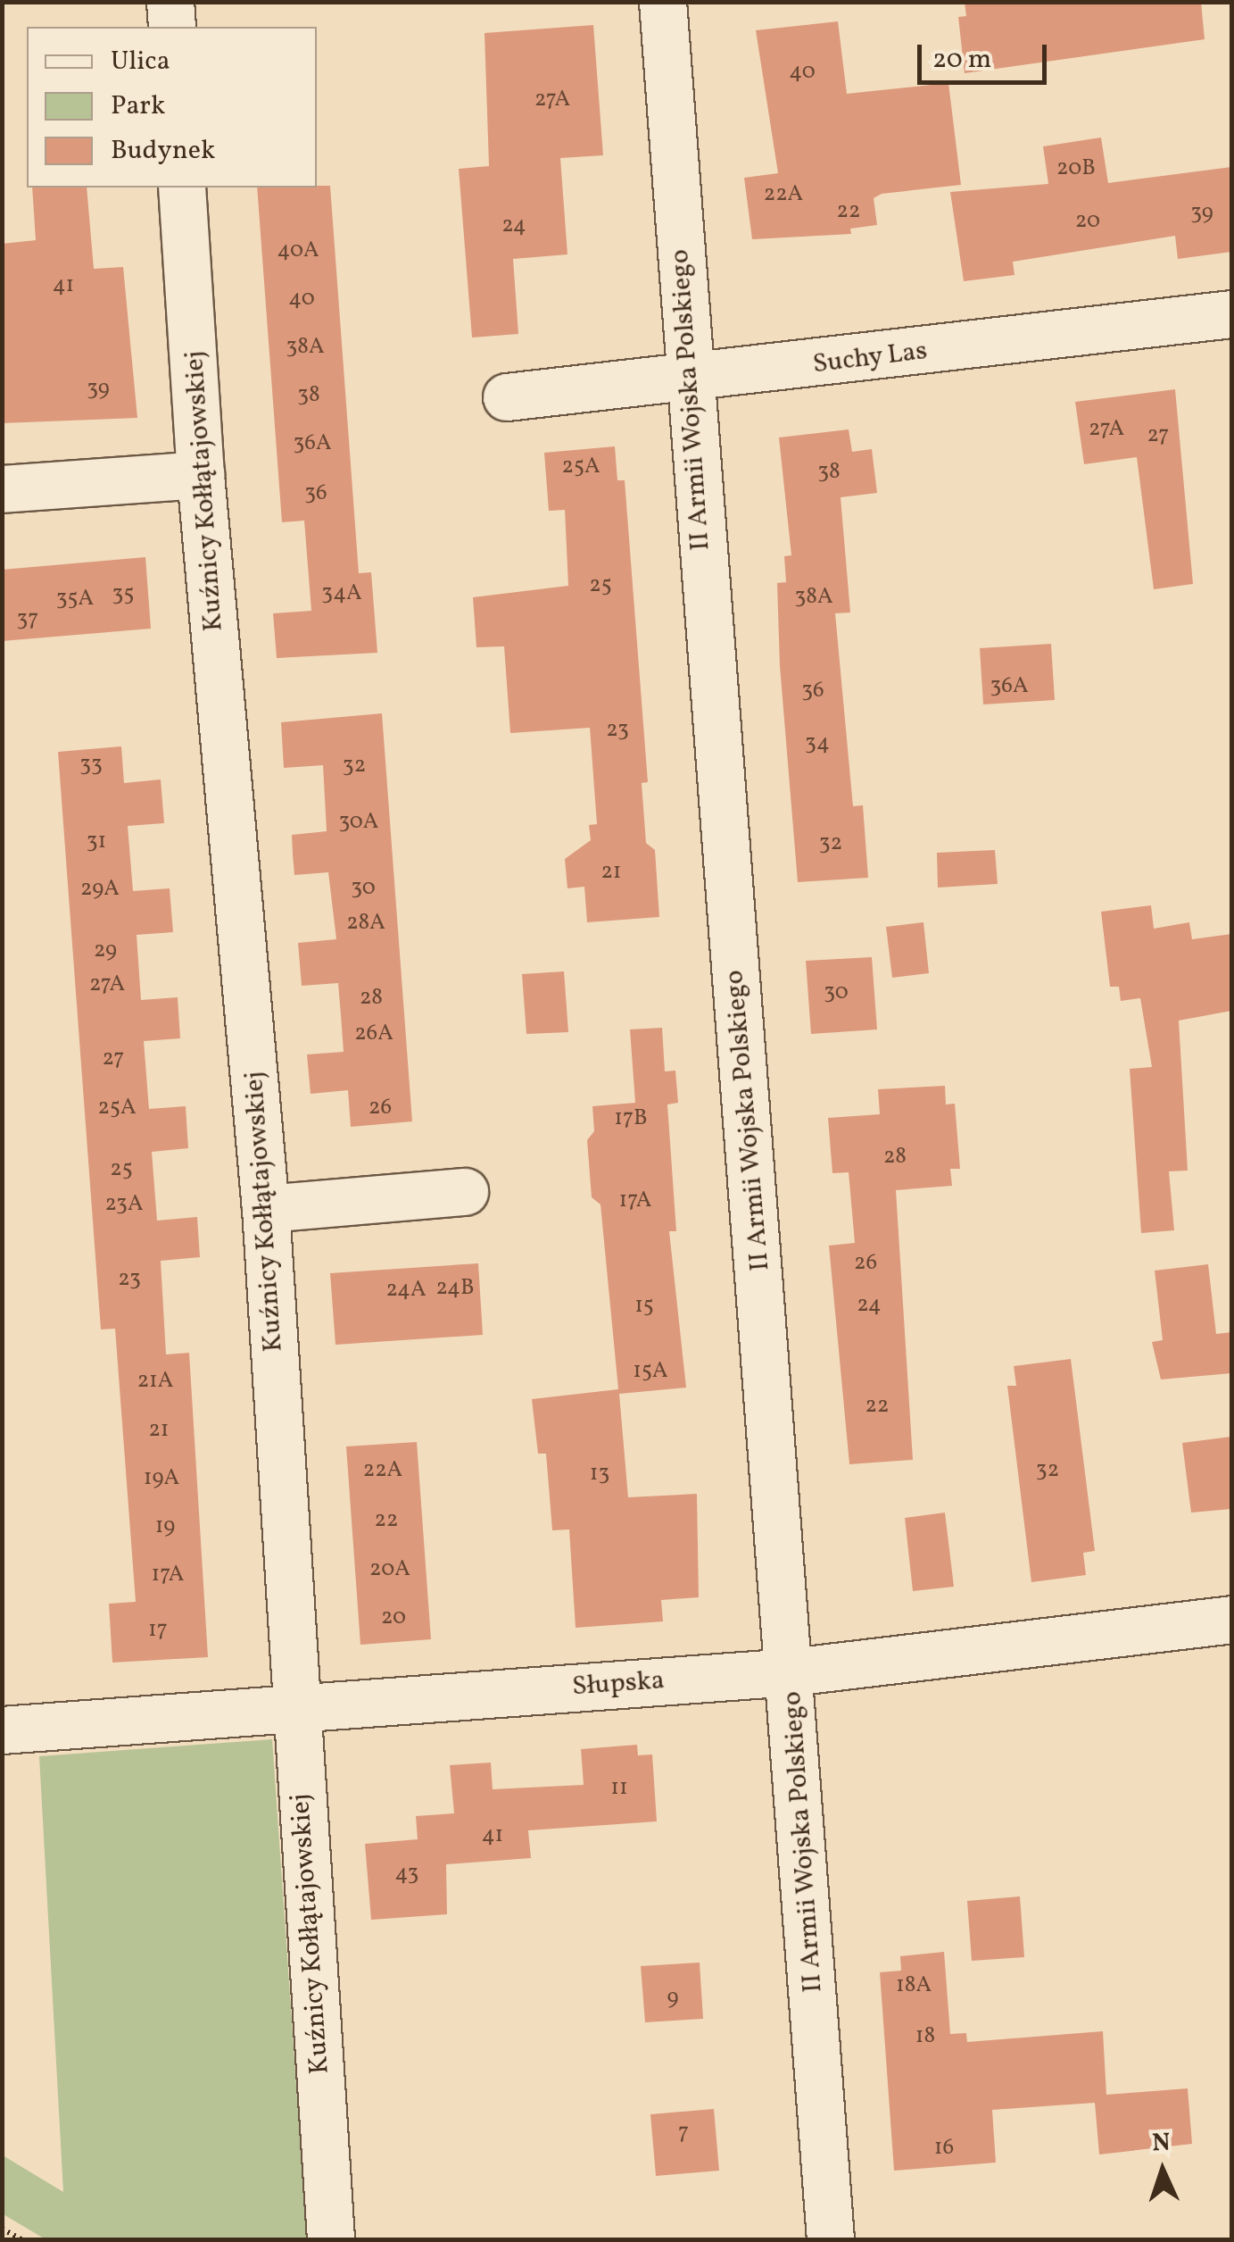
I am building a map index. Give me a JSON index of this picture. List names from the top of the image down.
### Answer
{
  "streets": {
    "street": [
      "Suchy Las",
      "II Armii Wojska Polskiego",
      "Kuźnicy Kołłątajowskiej",
      "Słupska"
    ]
  },
  "crossings": [
    ["Suchy Las", "II Armii Wojska Polskiego"],
    ["II Armii Wojska Polskiego", "Słupska"],
    ["Kuźnicy Kołłątajowskiej", "Słupska"]
  ],
  "house_numbers": [
    "40",
    "27A",
    "20B",
    "22A",
    "22",
    "39",
    "20",
    "24",
    "40A",
    "41",
    "40",
    "38A",
    "39",
    "38",
    "27A",
    "27",
    "36A",
    "25A",
    "38",
    "36",
    "25",
    "34A",
    "35",
    "38A",
    "35A",
    "37",
    "36A",
    "36",
    "23",
    "34",
    "33",
    "32",
    "30A",
    "31",
    "32",
    "21",
    "30",
    "29A",
    "28A",
    "29",
    "27A",
    "30",
    "28",
    "26A",
    "27",
    "25A",
    "26",
    "17B",
    "28",
    "25",
    "17A",
    "23A",
    "26",
    "23",
    "24B",
    "24A",
    "24",
    "15",
    "15A",
    "21A",
    "22",
    "21",
    "22A",
    "32",
    "13",
    "19A",
    "22",
    "19",
    "20A",
    "17A",
    "20",
    "17",
    "11",
    "41",
    "43",
    "18A",
    "9",
    "18",
    "7",
    "16"
  ],
  "legend": ["Ulica", "Park", "Budynek"],
  "scale_bar": "20 m",
  "north": "top"
}
